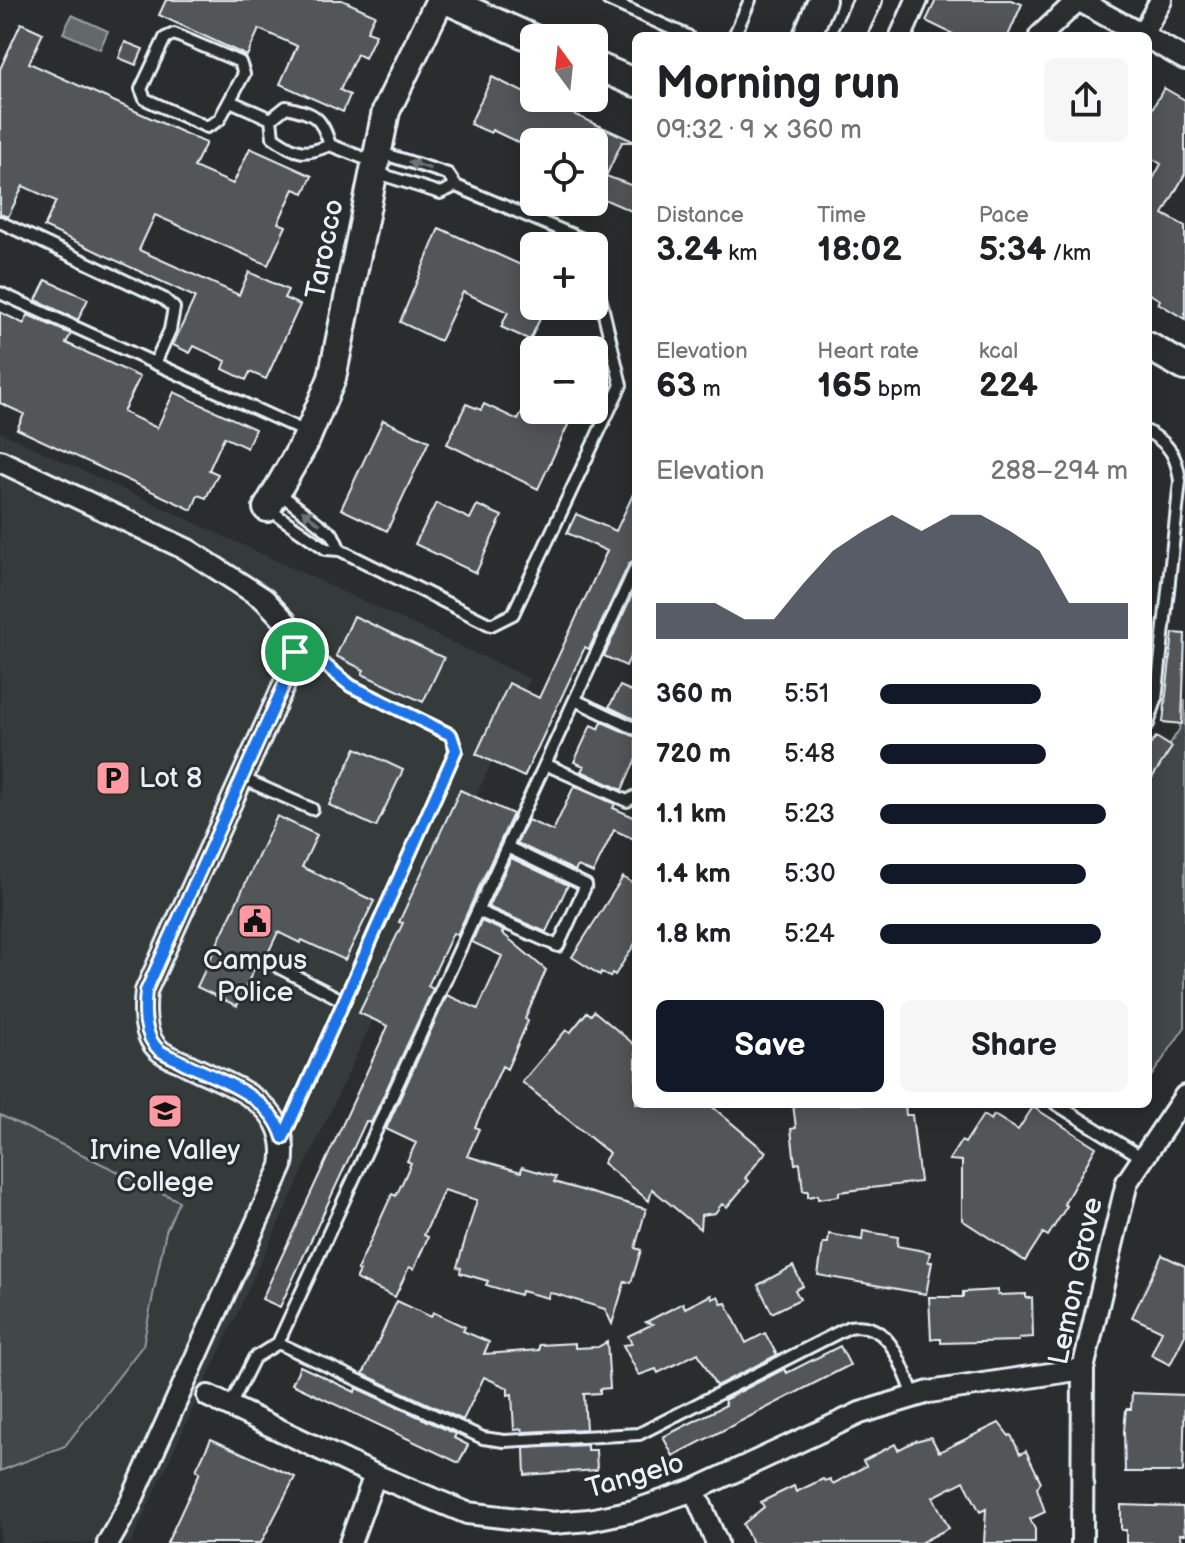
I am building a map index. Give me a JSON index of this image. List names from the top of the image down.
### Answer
{
  "streets": {
    "street": ["Tarocco", "Lemon Grove", "Tangelo"]
  },
  "crossings": [
    ["Lemon Grove", "Tangelo"]
  ],
  "places": {
    "parking": ["Lot 8"],
    "public building": ["Campus Police"],
    "school or university": ["Irvine Valley College"]
  },
  "north": "top",
  "page": {
    "map_buttons": ["+", "−"],
    "heading": ["Morning run", "09:32 · 9 × 360 m"],
    "stats": [
      ["Distance", "3.24 km"],
      ["Time", "18:02"],
      ["Pace", "5:34 /km"],
      ["Elevation", "63 m"],
      ["Heart rate", "165 bpm"],
      ["kcal", "224"]
    ],
    "chart": ["Elevation", "288–294 m"],
    "list": [
      {
        "name": "360 m",
        "note": "5:51"
      },
      {
        "name": "720 m",
        "note": "5:48"
      },
      {
        "name": "1.1 km",
        "note": "5:23"
      },
      {
        "name": "1.4 km",
        "note": "5:30"
      },
      {
        "name": "1.8 km",
        "note": "5:24"
      }
    ],
    "buttons": ["Save", "Share"]
  }
}
